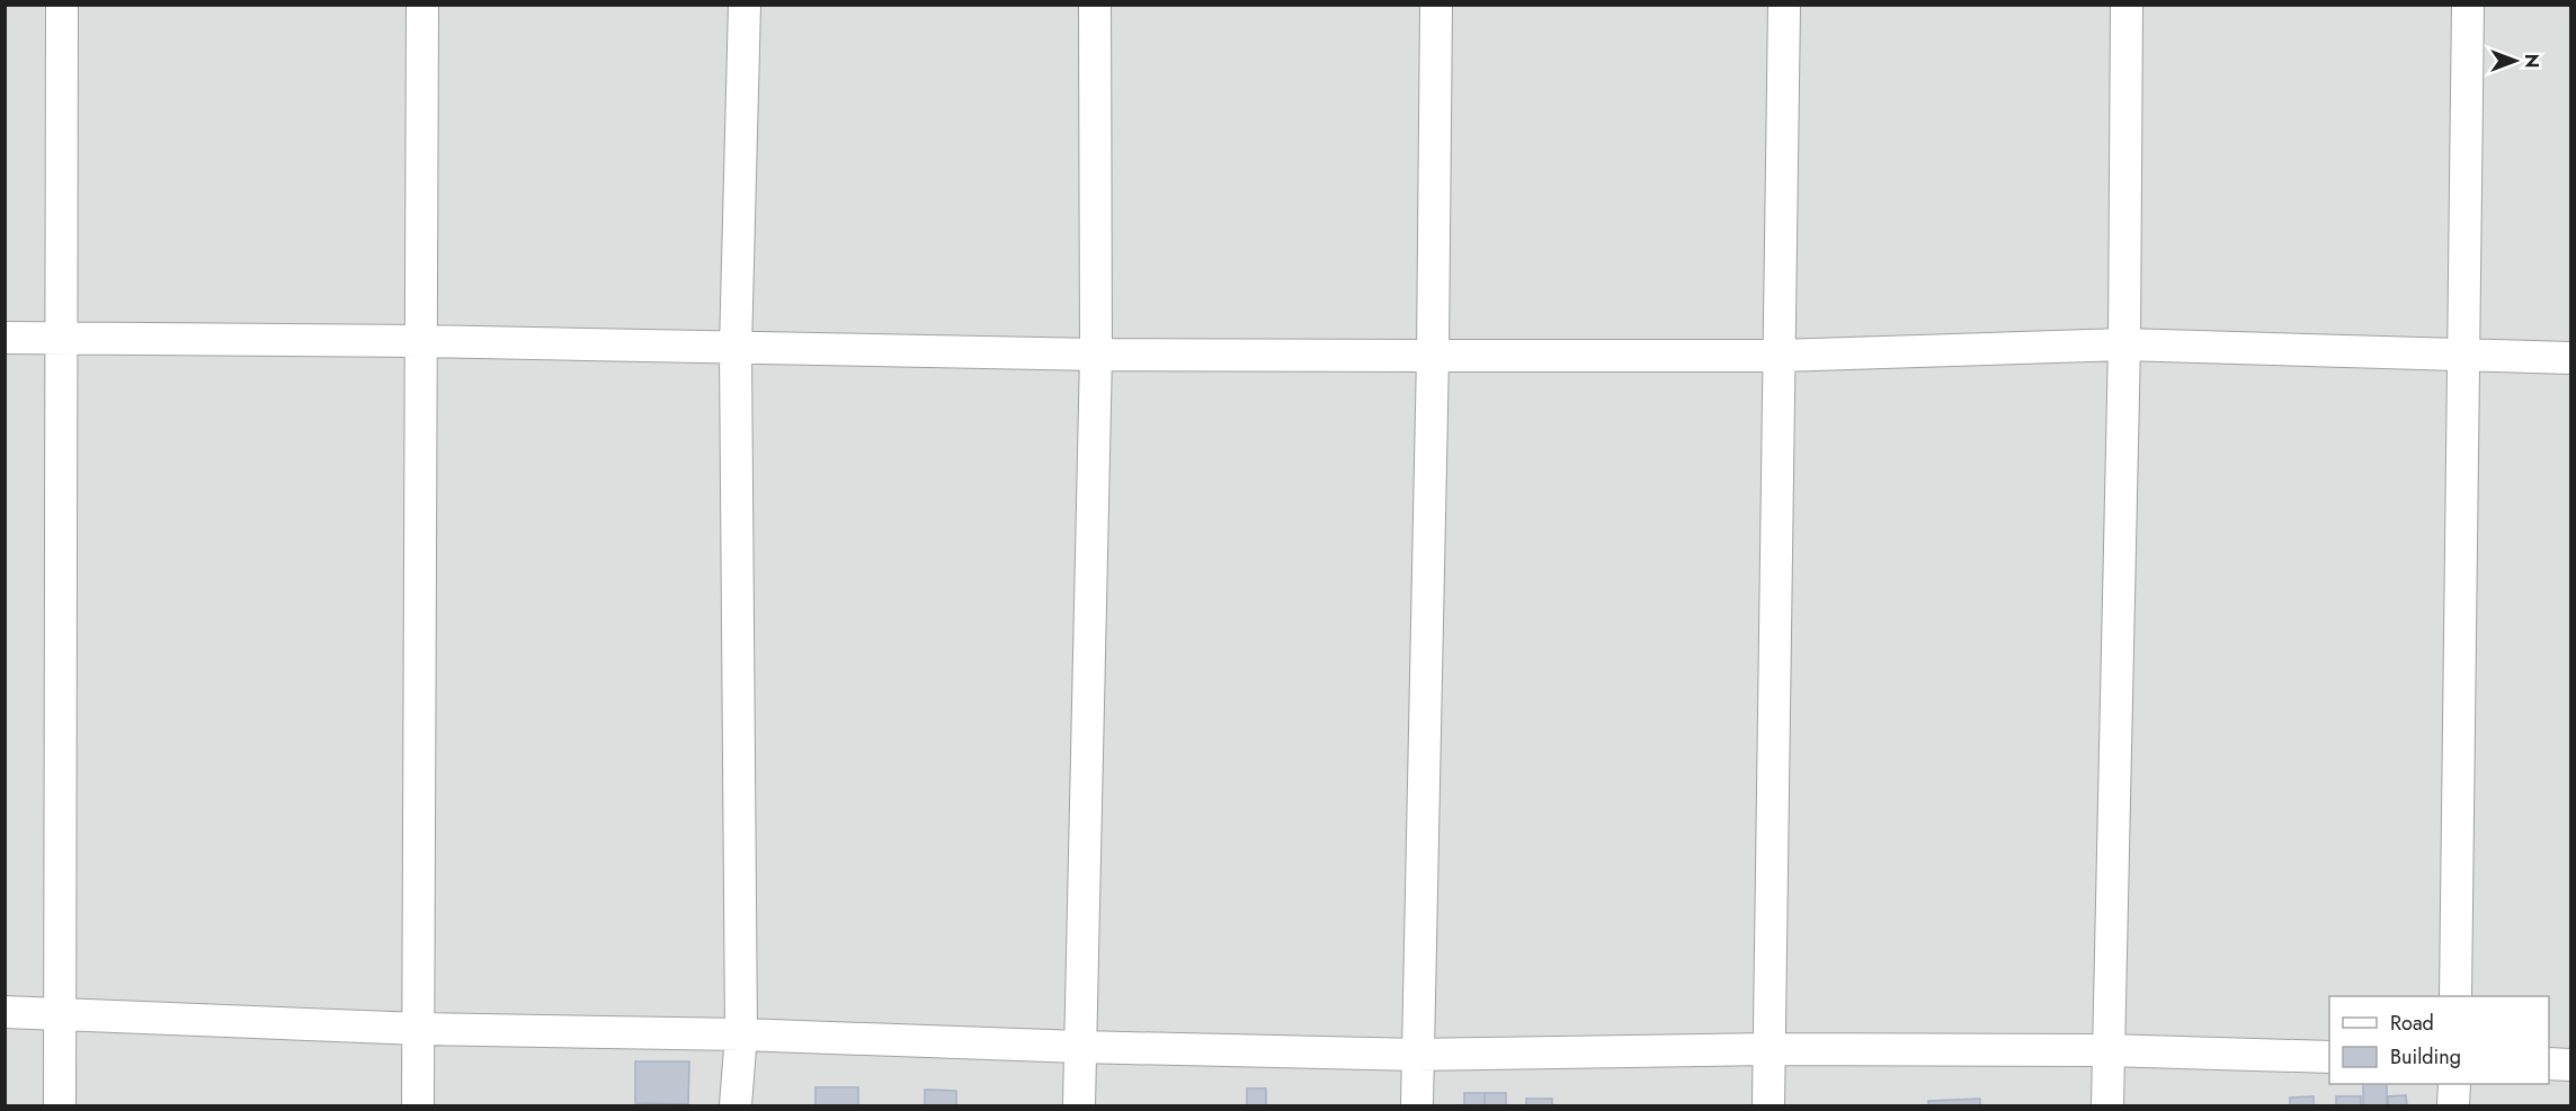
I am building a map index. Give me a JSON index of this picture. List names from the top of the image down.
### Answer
{
  "legend": ["Road", "Building"],
  "north": "right"
}
